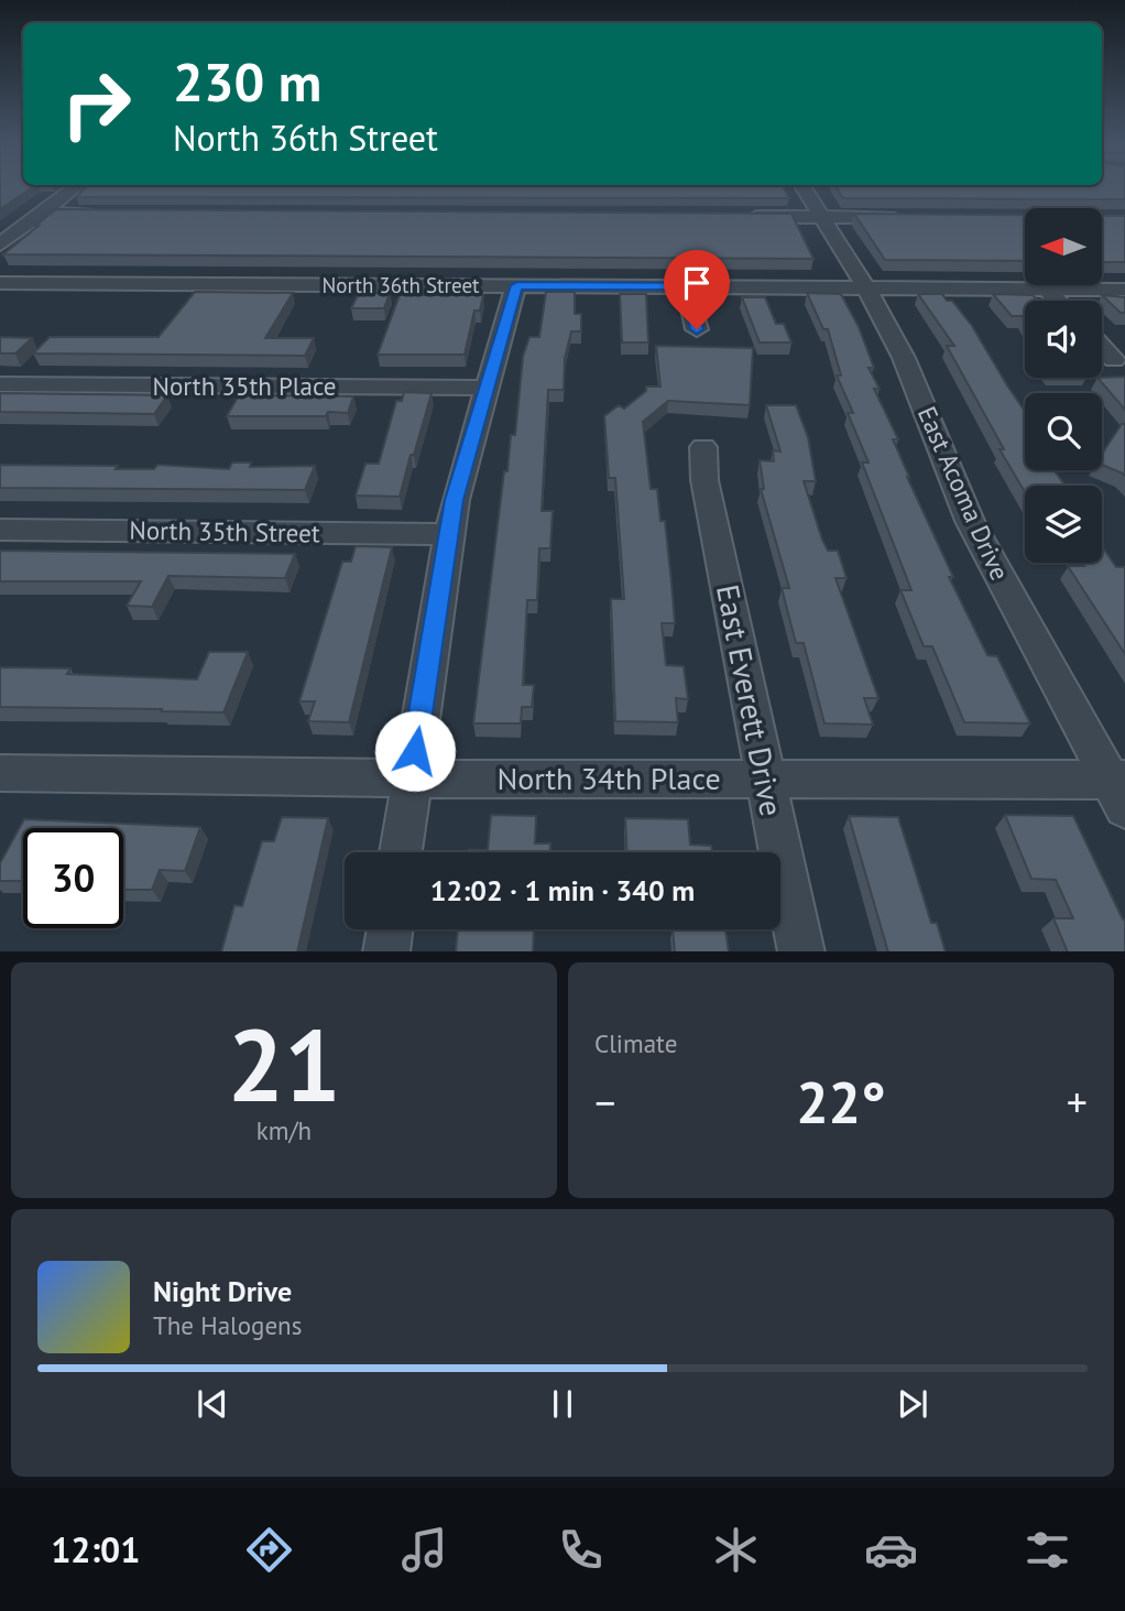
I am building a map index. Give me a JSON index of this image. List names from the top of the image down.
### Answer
{
  "streets": {
    "street": [
      "North 36th Street",
      "North 35th Place",
      "East Acoma Drive",
      "North 35th Street",
      "East Everett Drive",
      "North 34th Place"
    ]
  },
  "crossings": [
    ["North 36th Street", "East Acoma Drive"],
    ["East Acoma Drive", "North 34th Place"],
    ["East Everett Drive", "North 34th Place"]
  ],
  "north": "left",
  "page": {
    "turn": ["230 m", "North 36th Street"],
    "limit": "30",
    "trip": "12:02 · 1 min · 340 m",
    "tile": [
      ["21", "km/h"],
      "Climate"
    ],
    "heat": ["−", "22°", "+"],
    "song": ["Night Drive", "The Halogens"],
    "tabs": "12:01"
  }
}
